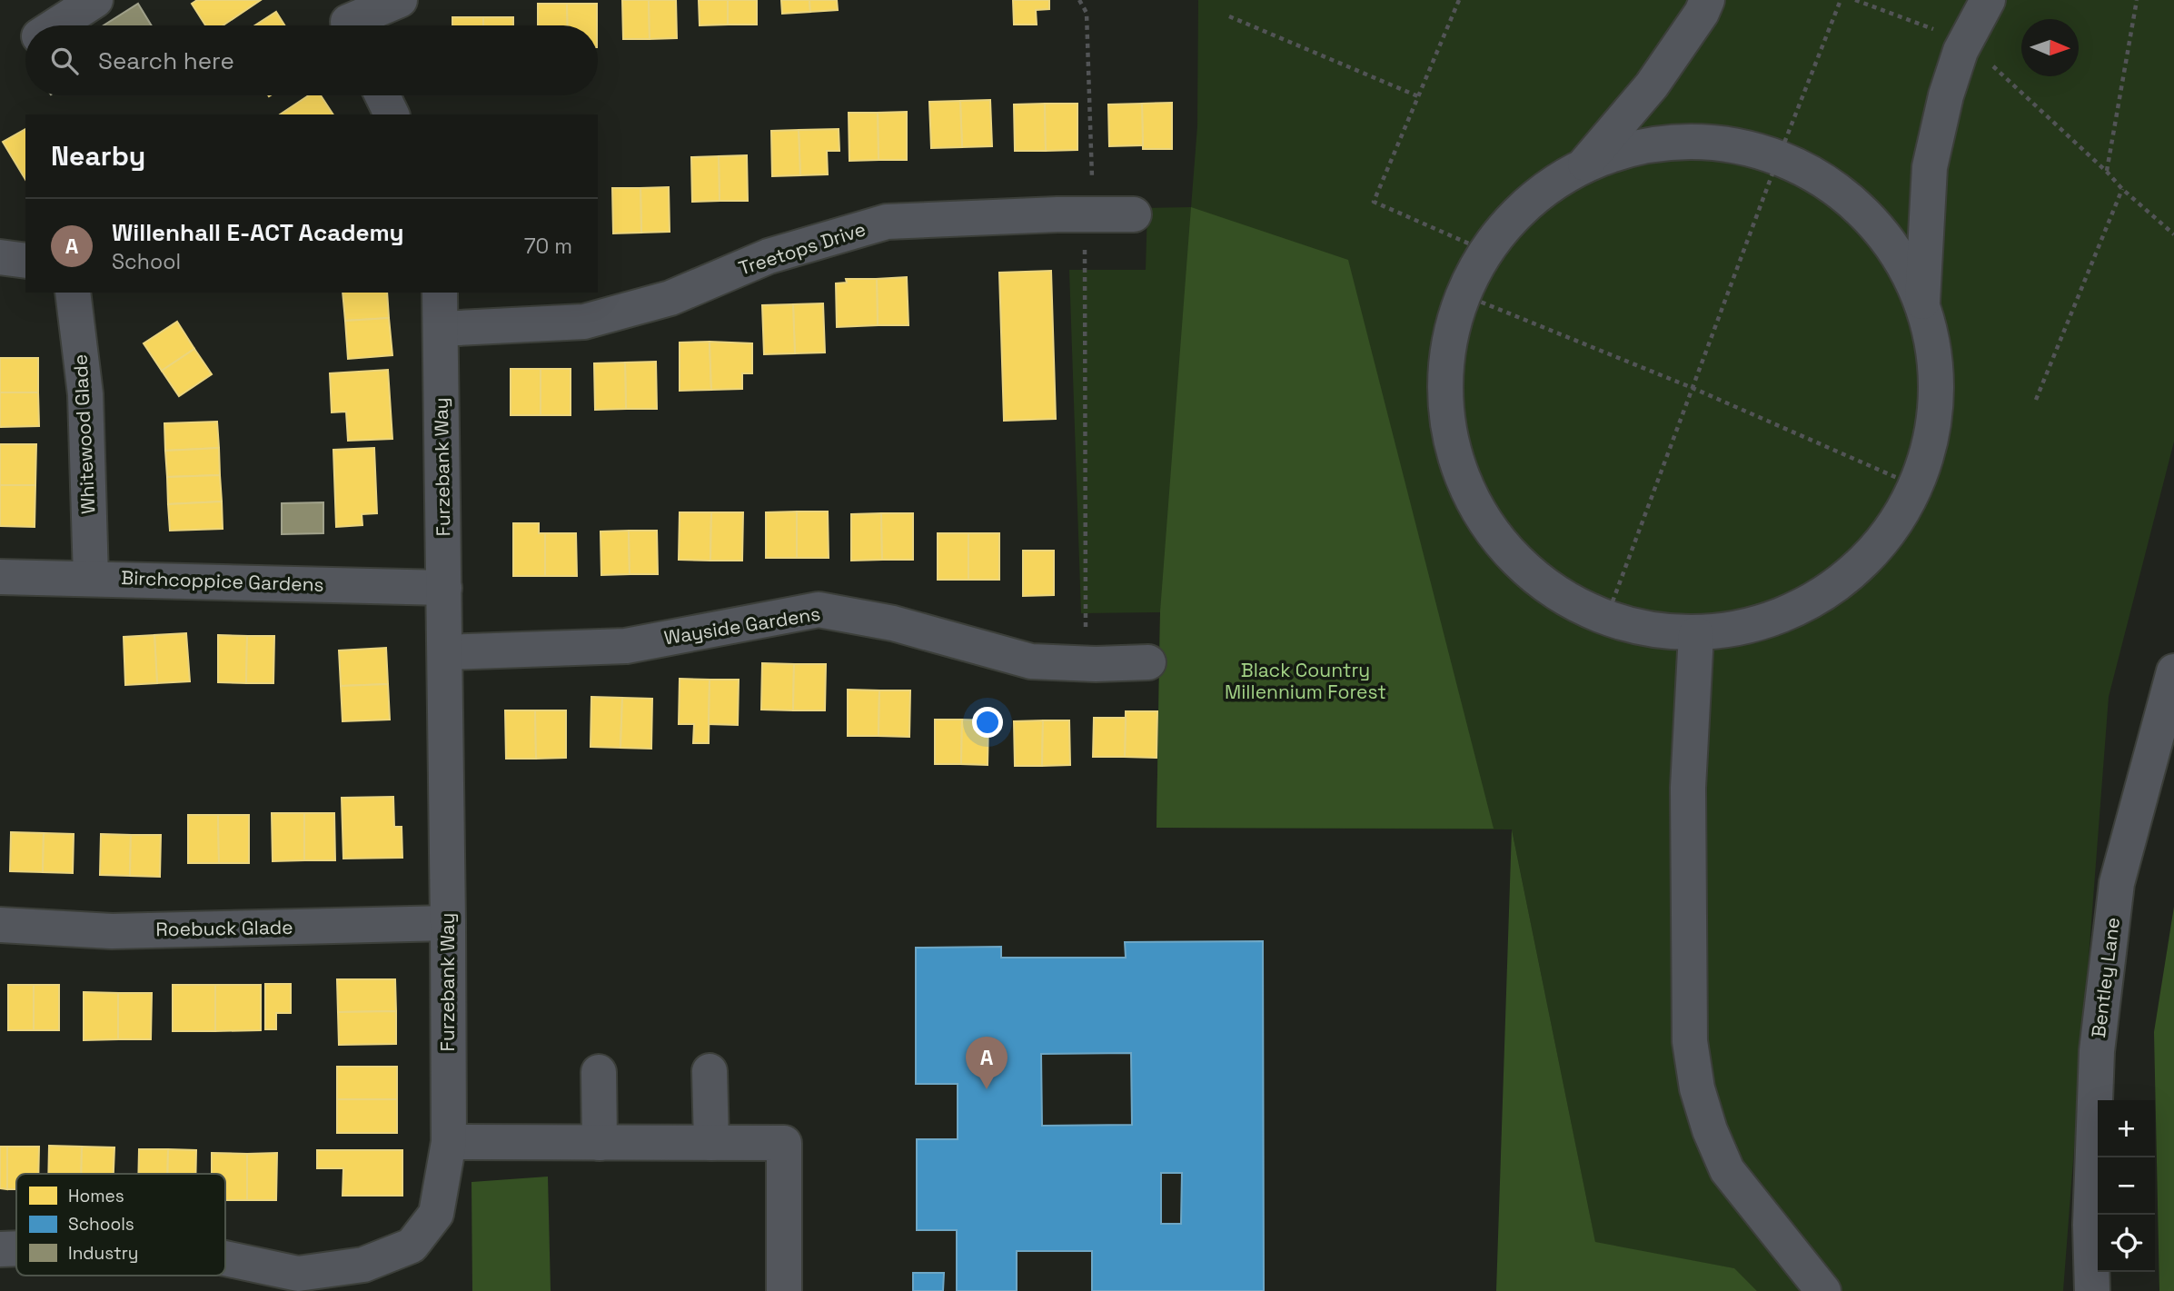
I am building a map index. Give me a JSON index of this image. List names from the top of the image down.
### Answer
{
  "streets": {
    "street": [
      "Treetops Drive",
      "Whitewood Glade",
      "Furzebank Way",
      "Birchcoppice Gardens",
      "Wayside Gardens",
      "Roebuck Glade",
      "Bentley Lane"
    ]
  },
  "crossings": [
    ["Treetops Drive", "Furzebank Way"],
    ["Whitewood Glade", "Birchcoppice Gardens"],
    ["Furzebank Way", "Birchcoppice Gardens"],
    ["Furzebank Way", "Wayside Gardens"],
    ["Furzebank Way", "Roebuck Glade"]
  ],
  "parks": ["Black Country Millennium Forest"],
  "legend": ["Homes", "Schools", "Industry"],
  "north": "right",
  "page": {
    "search": "Search here",
    "heading": "Nearby",
    "list": [
      {
        "mark": "A",
        "name": "Willenhall E-ACT Academy",
        "note": "School",
        "value": "70 m"
      }
    ],
    "pins": "A",
    "map_buttons": ["+", "−"]
  }
}
